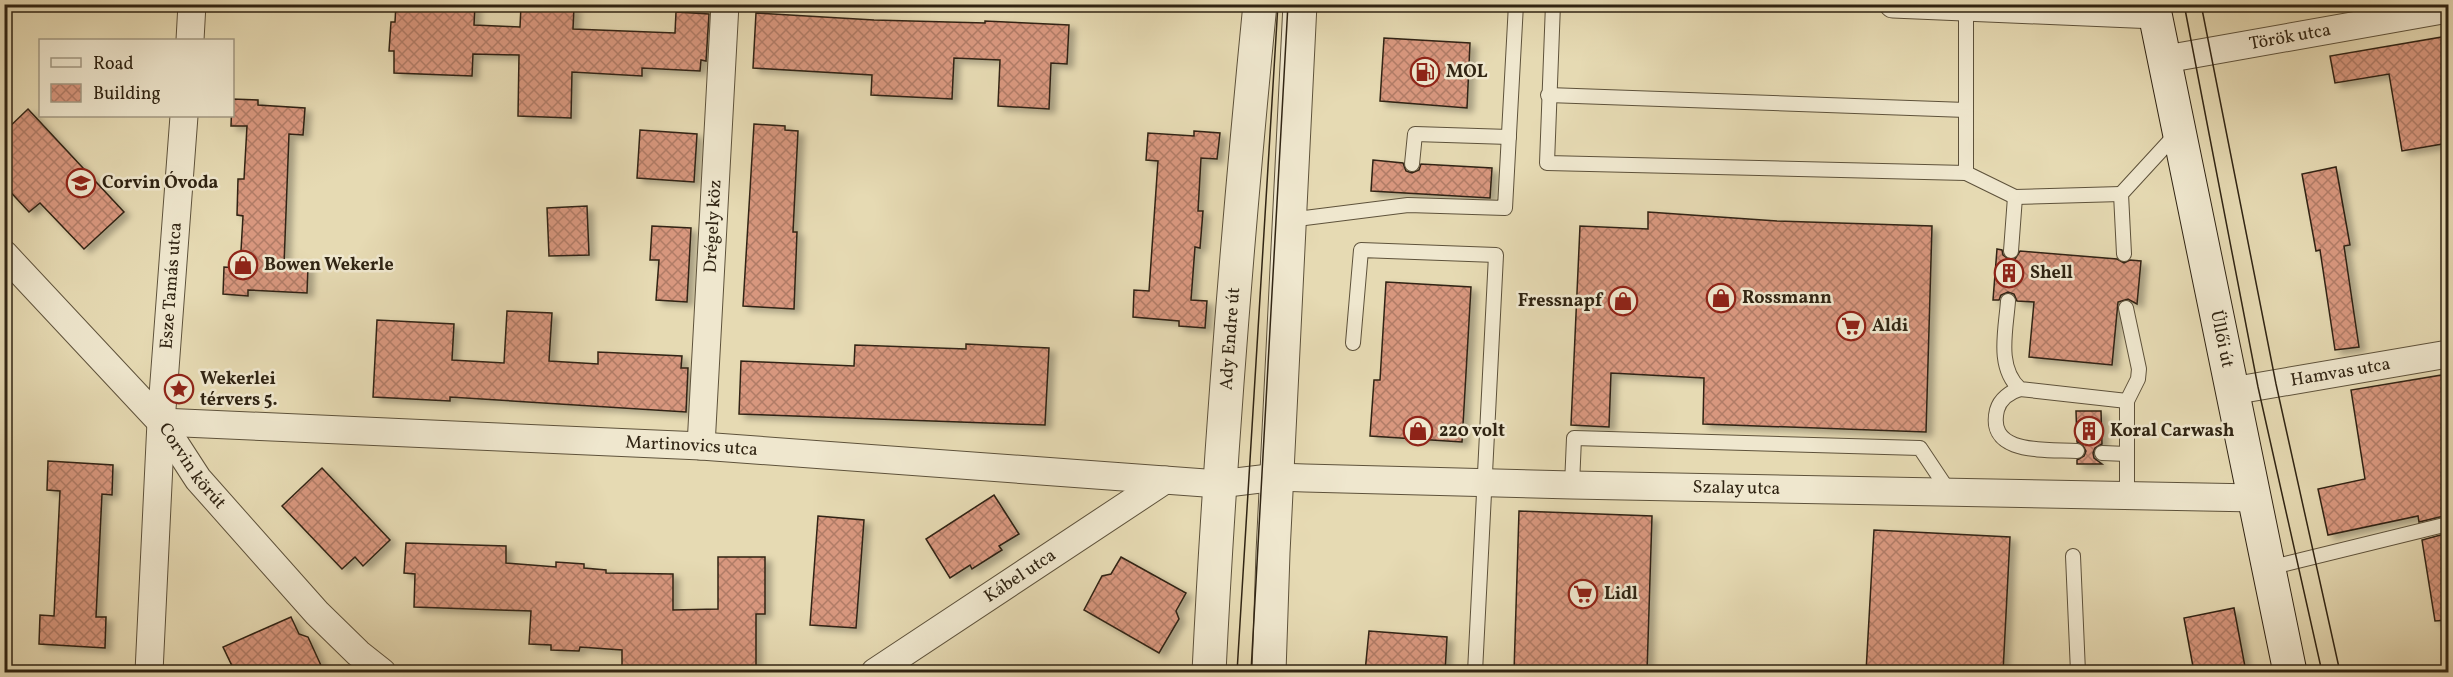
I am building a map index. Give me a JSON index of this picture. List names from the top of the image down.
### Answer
{
  "streets": {
    "street": [
      "Török utca",
      "Drégely köz",
      "Esze Tamás utca",
      "Ady Endre út",
      "Üllői út",
      "Hamvas utca",
      "Martinovics utca",
      "Corvin körút",
      "Szalay utca",
      "Kábel utca"
    ]
  },
  "crossings": [
    ["Török utca", "Üllői út"],
    ["Drégely köz", "Martinovics utca"],
    ["Esze Tamás utca", "Martinovics utca"],
    ["Esze Tamás utca", "Corvin körút"],
    ["Ady Endre út", "Martinovics utca"],
    ["Ady Endre út", "Szalay utca"],
    ["Üllői út", "Hamvas utca"],
    ["Üllői út", "Szalay utca"],
    ["Martinovics utca", "Corvin körút"],
    ["Martinovics utca", "Szalay utca"],
    ["Martinovics utca", "Kábel utca"]
  ],
  "places": {
    "fuel station": ["MOL"],
    "school or university": ["Corvin Óvoda"],
    "shop": [
      "Bowen Wekerle",
      "Rossmann",
      "Fressnapf",
      "220 volt"
    ],
    "building": ["Shell", "Koral Carwash"],
    "supermarket": ["Aldi", "Lidl"],
    "place": ["Wekerlei térvers 5."]
  },
  "legend": ["Road", "Building"]
}
